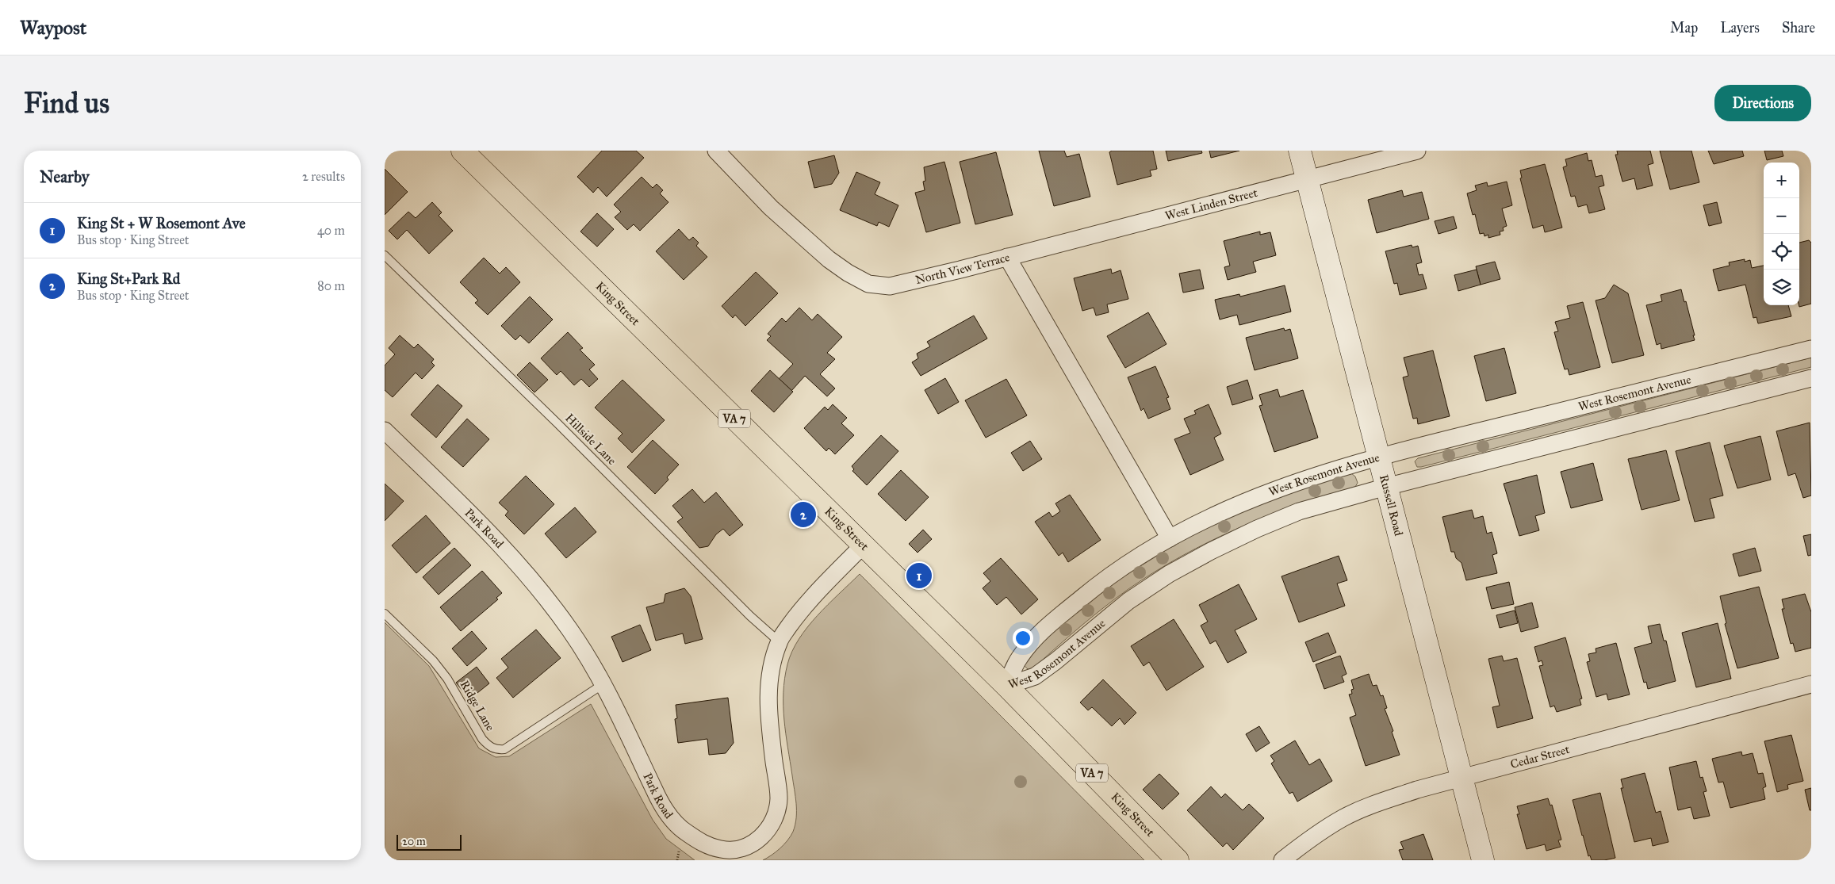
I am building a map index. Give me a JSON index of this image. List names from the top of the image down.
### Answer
{
  "streets": {
    "main road": ["King Street", "VA 7"],
    "street": [
      "West Linden Street",
      "North View Terrace",
      "West Rosemont Avenue",
      "Russell Road",
      "Park Road",
      "Cedar Street"
    ],
    "lane": ["Hillside Lane", "Ridge Lane"]
  },
  "crossings": [
    ["West Linden Street", "North View Terrace"],
    ["West Linden Street", "Russell Road"],
    ["North View Terrace", "West Rosemont Avenue"],
    ["King Street", "West Rosemont Avenue"],
    ["King Street", "Park Road"],
    ["West Rosemont Avenue", "Russell Road"],
    ["Hillside Lane", "Park Road"],
    ["Russell Road", "Cedar Street"],
    ["Park Road", "Ridge Lane"]
  ],
  "scale_bar": "20 m",
  "page": {
    "header": "Waypost",
    "nav": ["Map", "Layers", "Share"],
    "buttons": "Directions",
    "title": "Find us",
    "heading": ["Nearby", "2 results"],
    "map_buttons": ["+", "−"],
    "list": [
      {
        "mark": "1",
        "name": "King St + W Rosemont Ave",
        "note": "Bus stop · King Street",
        "value": "40 m"
      },
      {
        "mark": "2",
        "name": "King St+Park Rd",
        "note": "Bus stop · King Street",
        "value": "80 m"
      }
    ],
    "pins": ["2", "1"],
    "scale": "20 m"
  }
}
